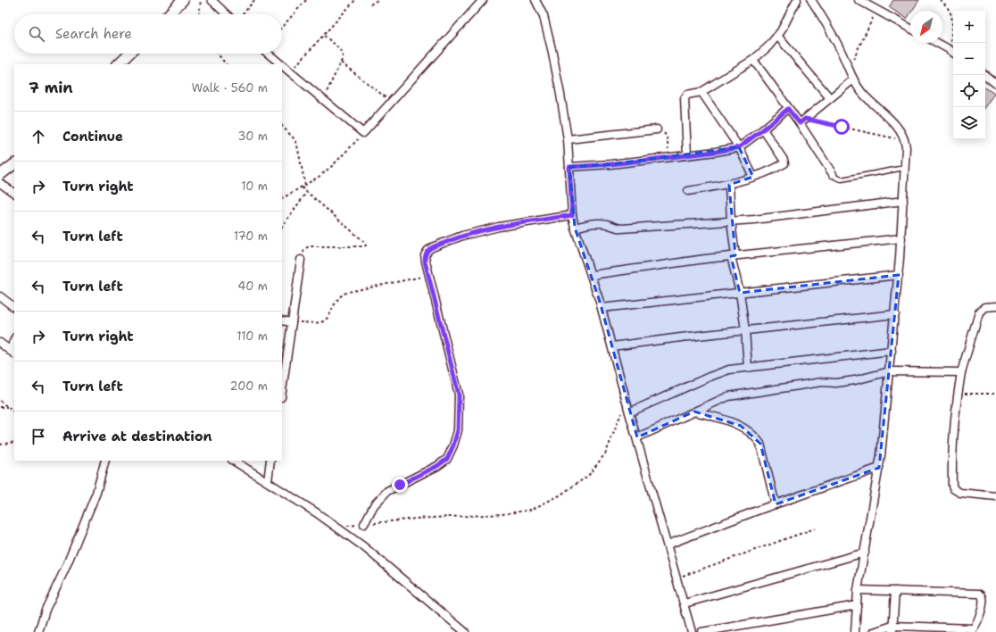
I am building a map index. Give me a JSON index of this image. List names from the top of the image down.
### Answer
{
  "north": "bottom left",
  "page": {
    "map_buttons": ["+", "−"],
    "search": "Search here",
    "heading": ["7 min", "Walk · 560 m"],
    "list": [
      ["Continue", "30 m"],
      ["Turn right", "10 m"],
      ["Turn left", "170 m"],
      ["Turn left", "40 m"],
      ["Turn right", "110 m"],
      ["Turn left", "200 m"],
      "Arrive at destination"
    ]
  }
}
